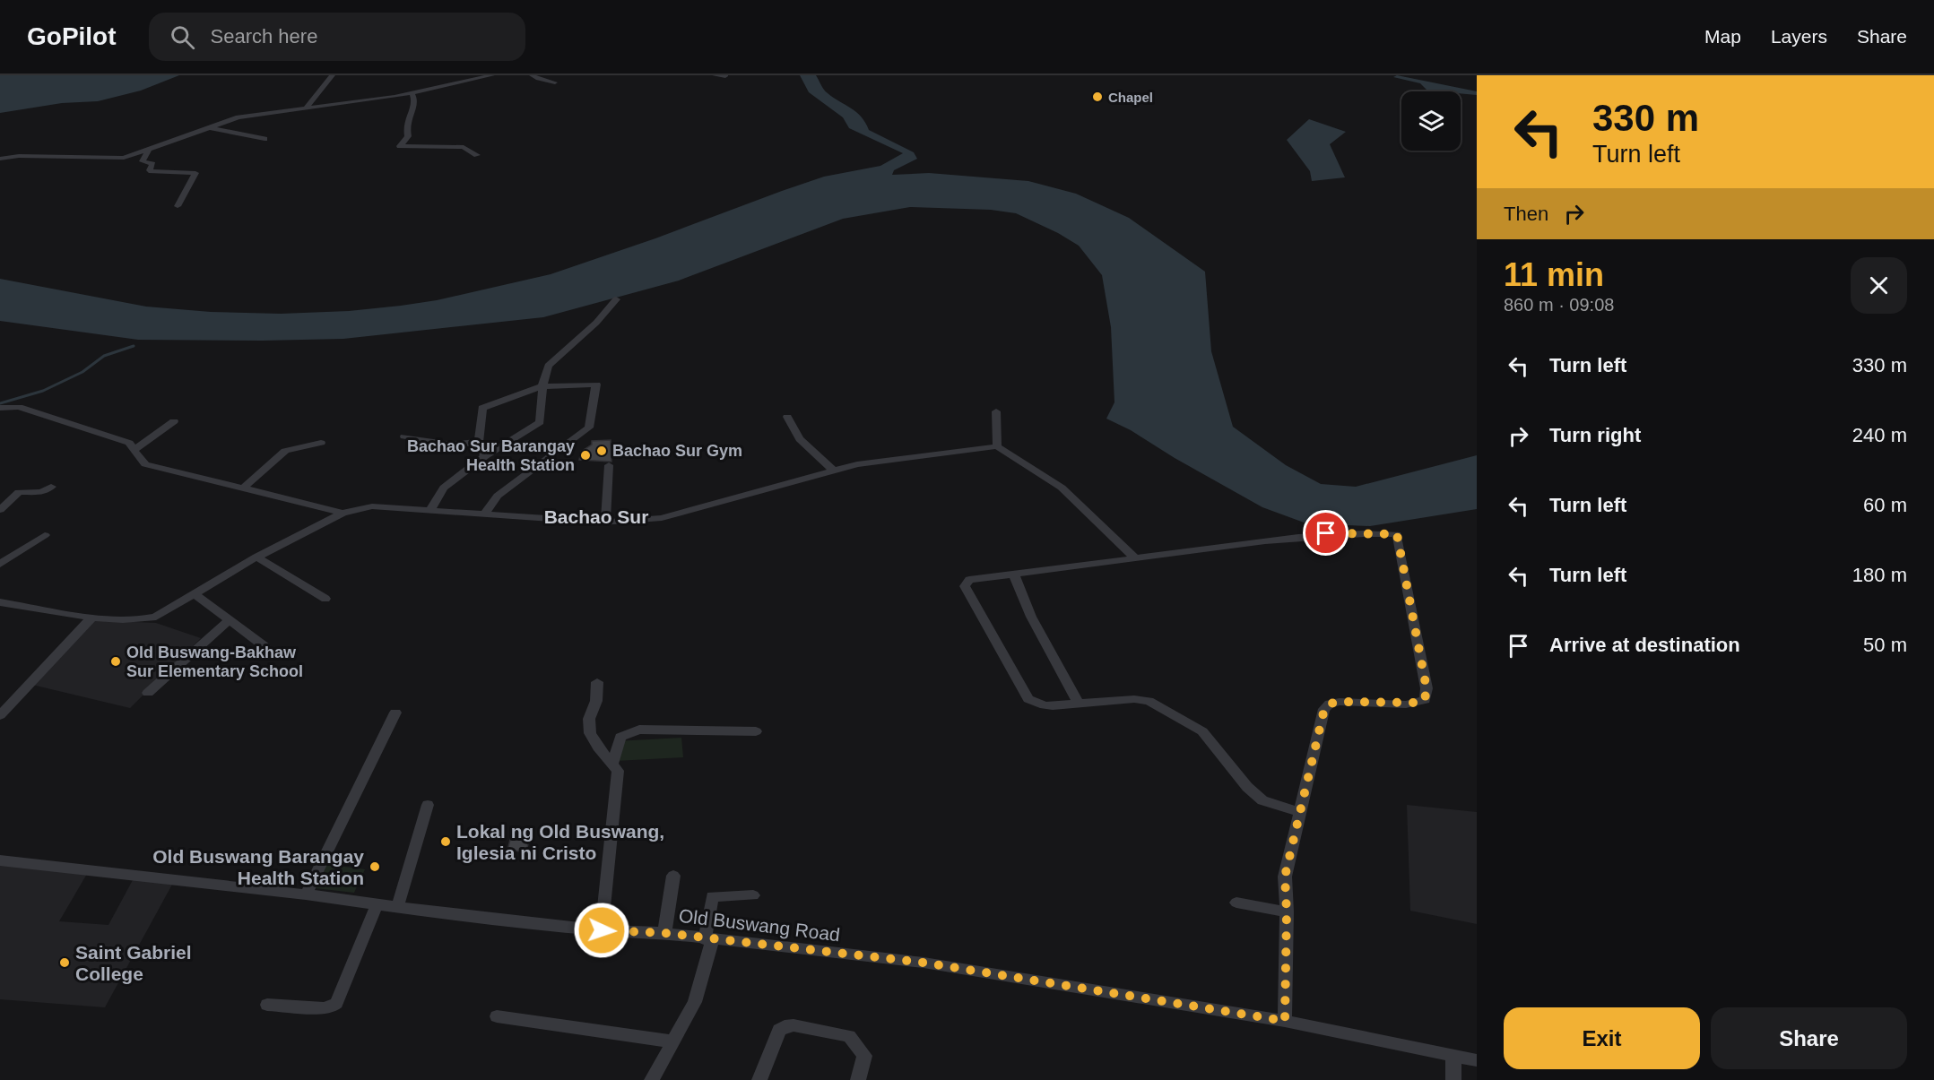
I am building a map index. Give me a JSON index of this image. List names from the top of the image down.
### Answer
{
  "streets": {
    "street": ["Old Buswang Road"]
  },
  "districts": ["Bachao Sur"],
  "places": [
    "Chapel",
    "Bachao Sur Gym",
    "Bachao Sur Barangay Health Station",
    "Old Buswang-Bakhaw Sur Elementary School",
    "Lokal ng Old Buswang, Iglesia ni Cristo",
    "Old Buswang Barangay Health Station",
    "Saint Gabriel College"
  ],
  "page": {
    "header": "GoPilot",
    "search": "Search here",
    "nav": ["Map", "Layers", "Share"],
    "turn": ["330 m", "Turn left"],
    "then": "Then",
    "heading": ["11 min", "860 m · 09:08"],
    "list": [
      {
        "name": "Turn left",
        "value": "330 m"
      },
      {
        "name": "Turn right",
        "value": "240 m"
      },
      {
        "name": "Turn left",
        "value": "60 m"
      },
      {
        "name": "Turn left",
        "value": "180 m"
      },
      {
        "name": "Arrive at destination",
        "value": "50 m"
      }
    ],
    "buttons": ["Exit", "Share"]
  }
}
